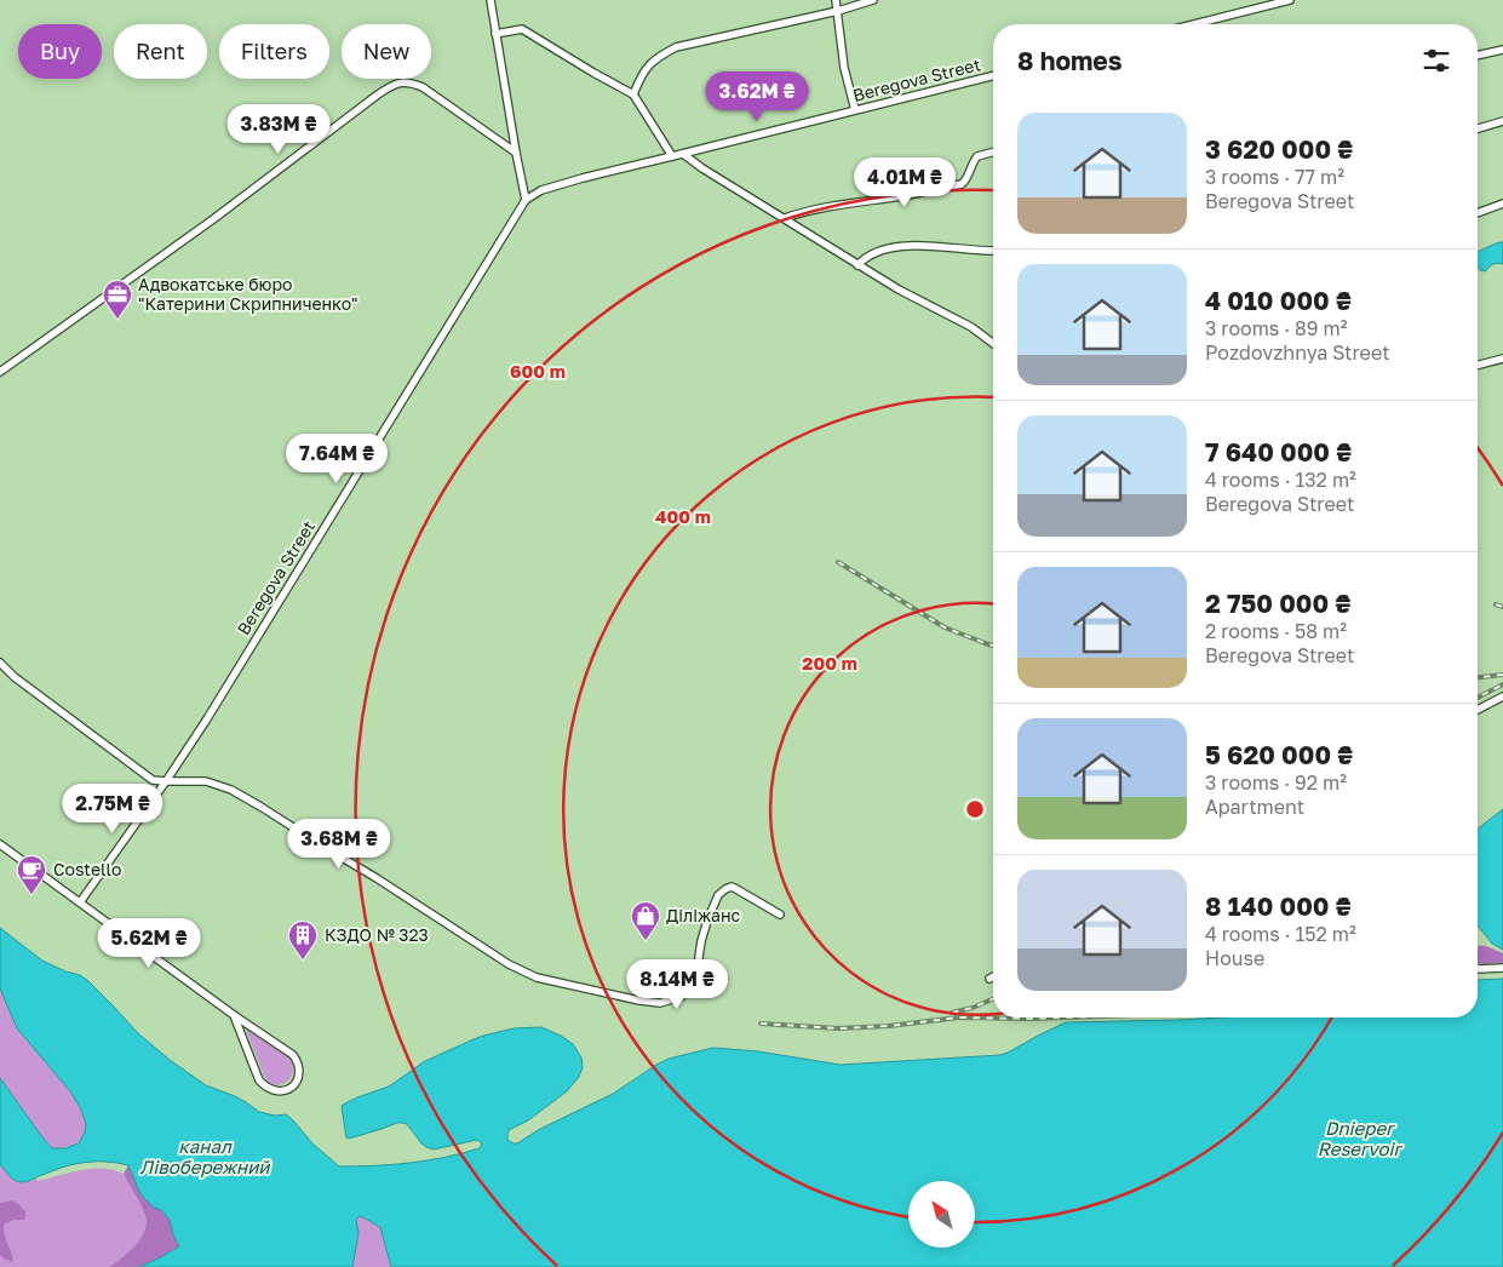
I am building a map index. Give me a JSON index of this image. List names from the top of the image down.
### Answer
{
  "streets": {
    "street": ["Beregova Street"]
  },
  "water": ["Dnieper Reservoir", "канал Лівобережний"],
  "places": {
    "office": ["Адвокатське бюро \"Катерини Скрипниченко\""],
    "cafe": ["Costello"],
    "shop": ["Діліжанс"],
    "building": ["КЗДО № 323"]
  },
  "north": "top left",
  "page": {
    "chip": [
      "Buy",
      "Rent",
      "Filters",
      "New"
    ],
    "heading": "8 homes",
    "price": [
      "3.62M ₴",
      "3.83M ₴",
      "4.01M ₴",
      "7.64M ₴",
      "2.75M ₴",
      "3.68M ₴",
      "5.62M ₴",
      "8.14M ₴"
    ],
    "list": [
      {
        "name": "3 620 000 ₴",
        "note": "3 rooms · 77 m² · Beregova Street"
      },
      {
        "name": "4 010 000 ₴",
        "note": "3 rooms · 89 m² · Pozdovzhnya Street"
      },
      {
        "name": "7 640 000 ₴",
        "note": "4 rooms · 132 m² · Beregova Street"
      },
      {
        "name": "2 750 000 ₴",
        "note": "2 rooms · 58 m² · Beregova Street"
      },
      {
        "name": "5 620 000 ₴",
        "note": "3 rooms · 92 m² · Apartment"
      },
      {
        "name": "8 140 000 ₴",
        "note": "4 rooms · 152 m² · House"
      }
    ]
  },
  "rings": ["600 m", "400 m", "200 m"]
}
